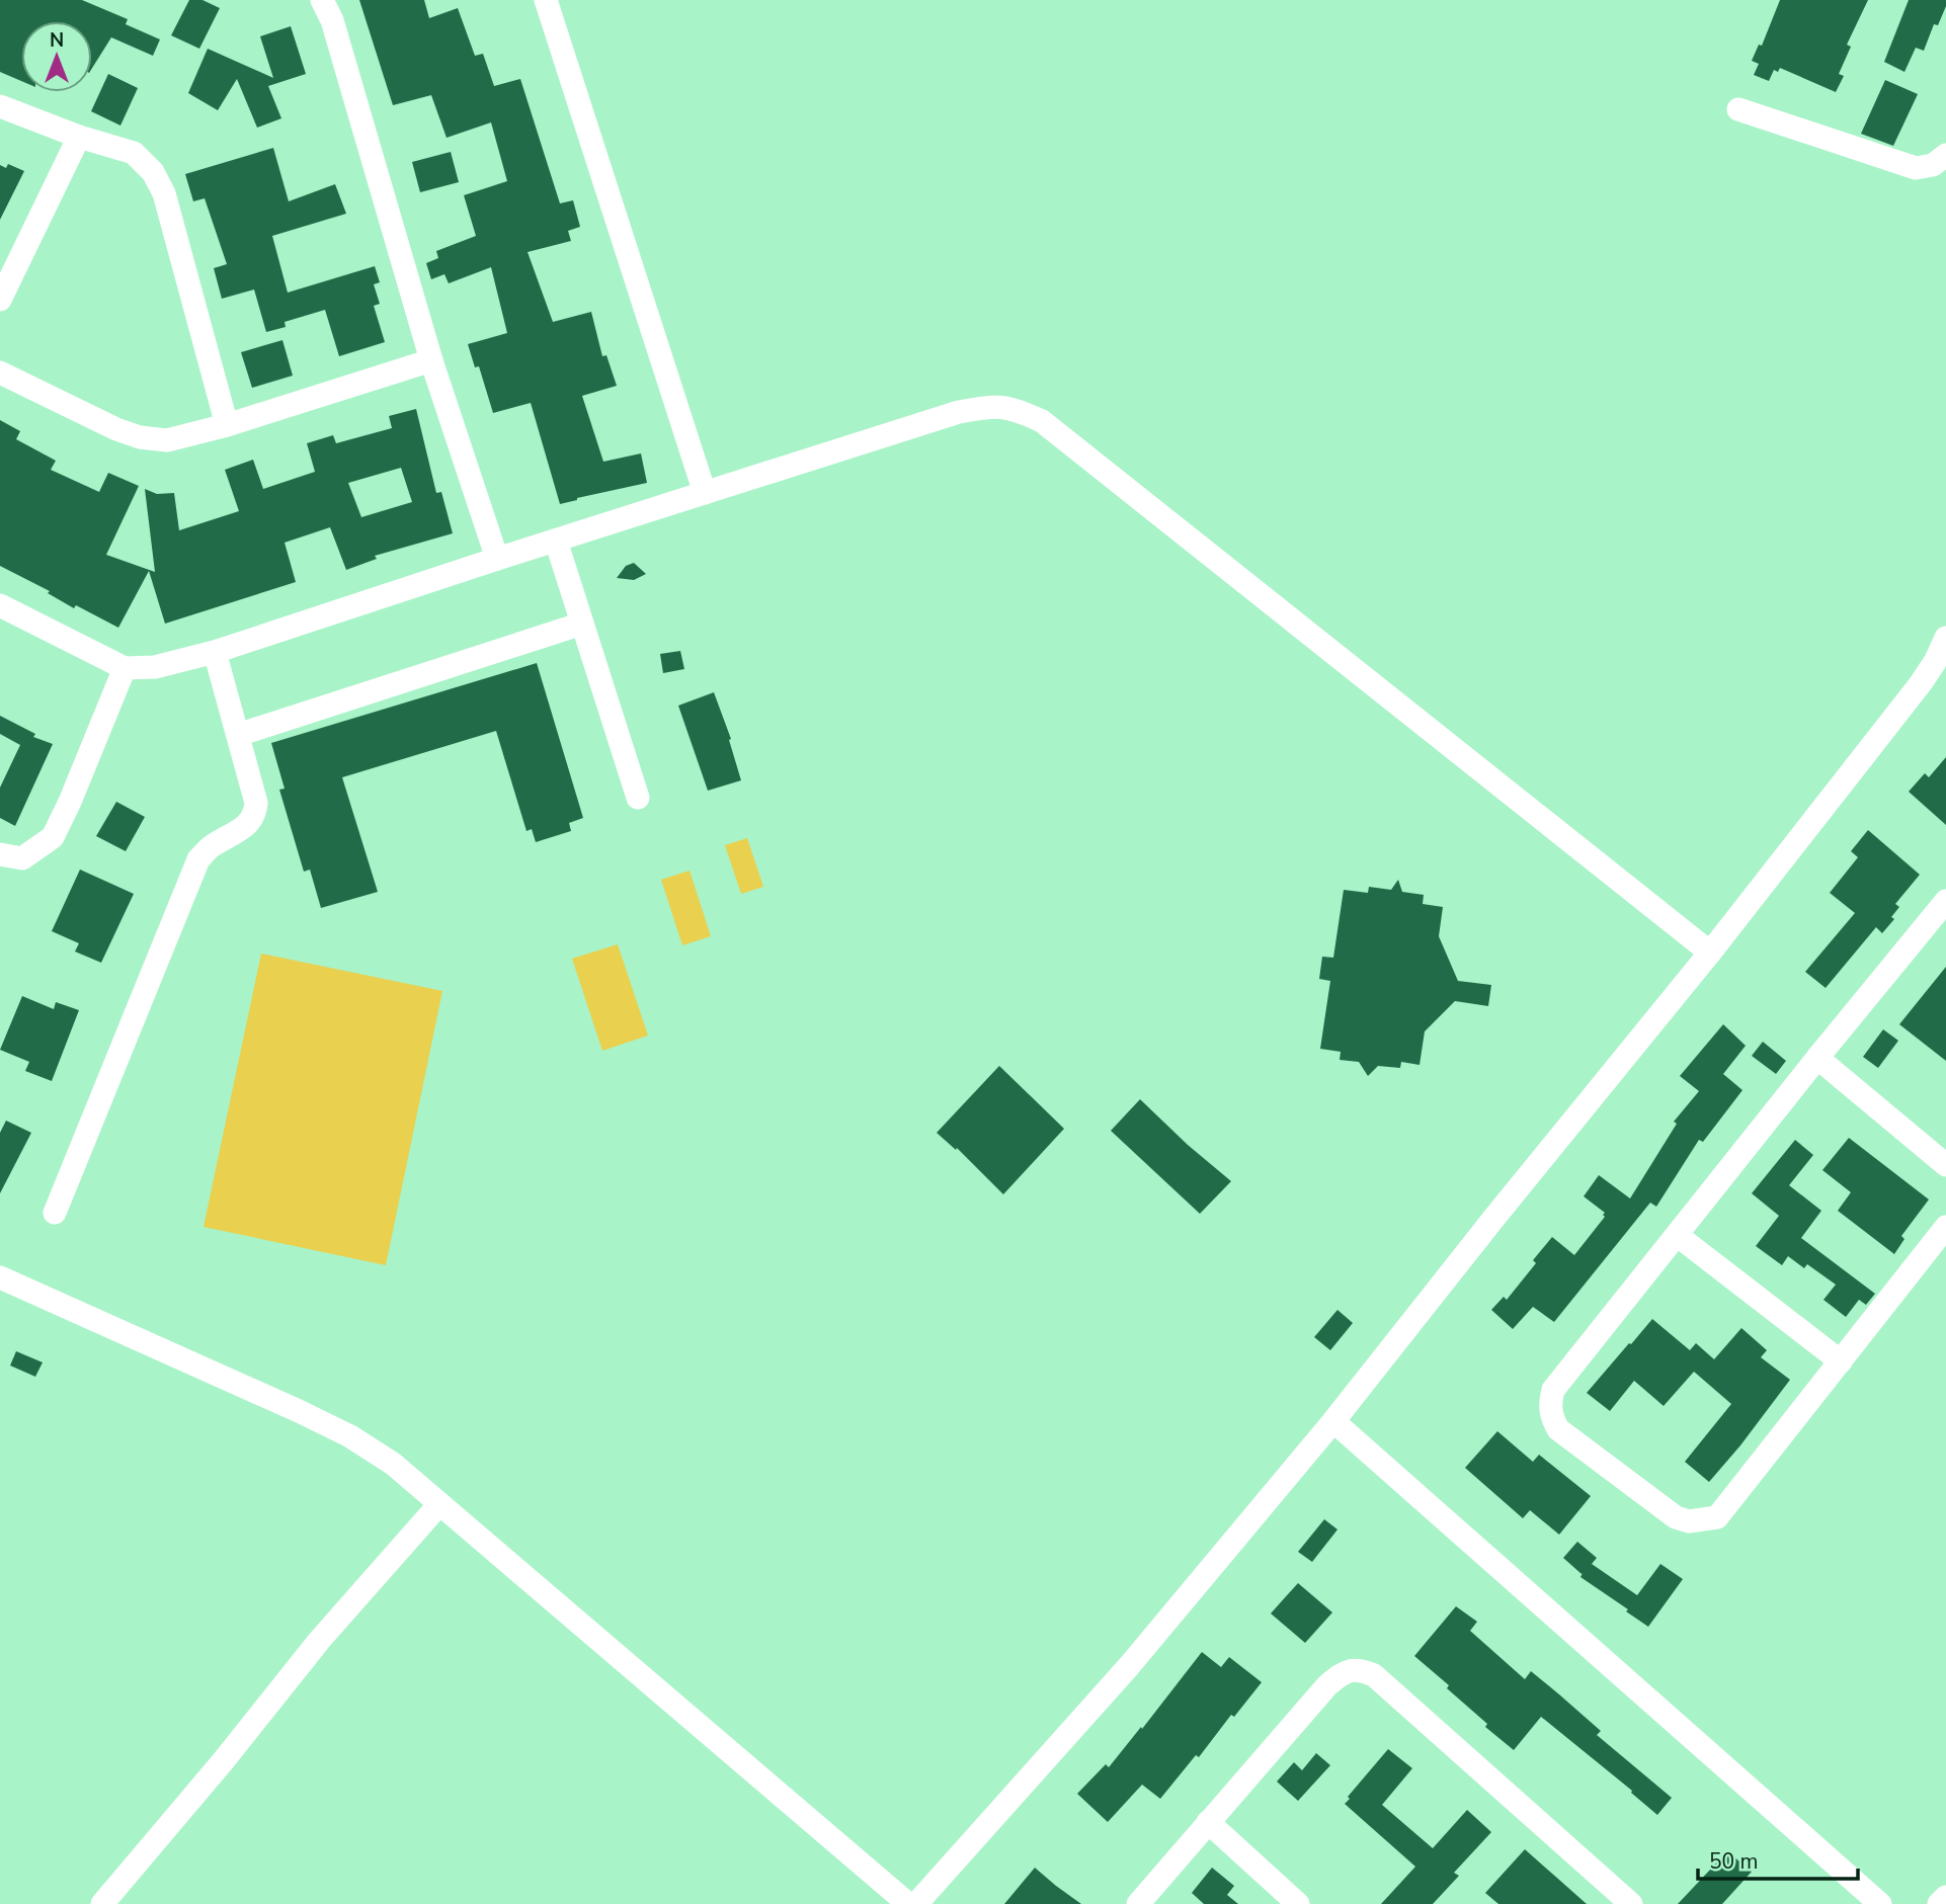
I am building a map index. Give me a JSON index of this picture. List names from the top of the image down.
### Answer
{
  "scale_bar": "50 m",
  "north": "top"
}
